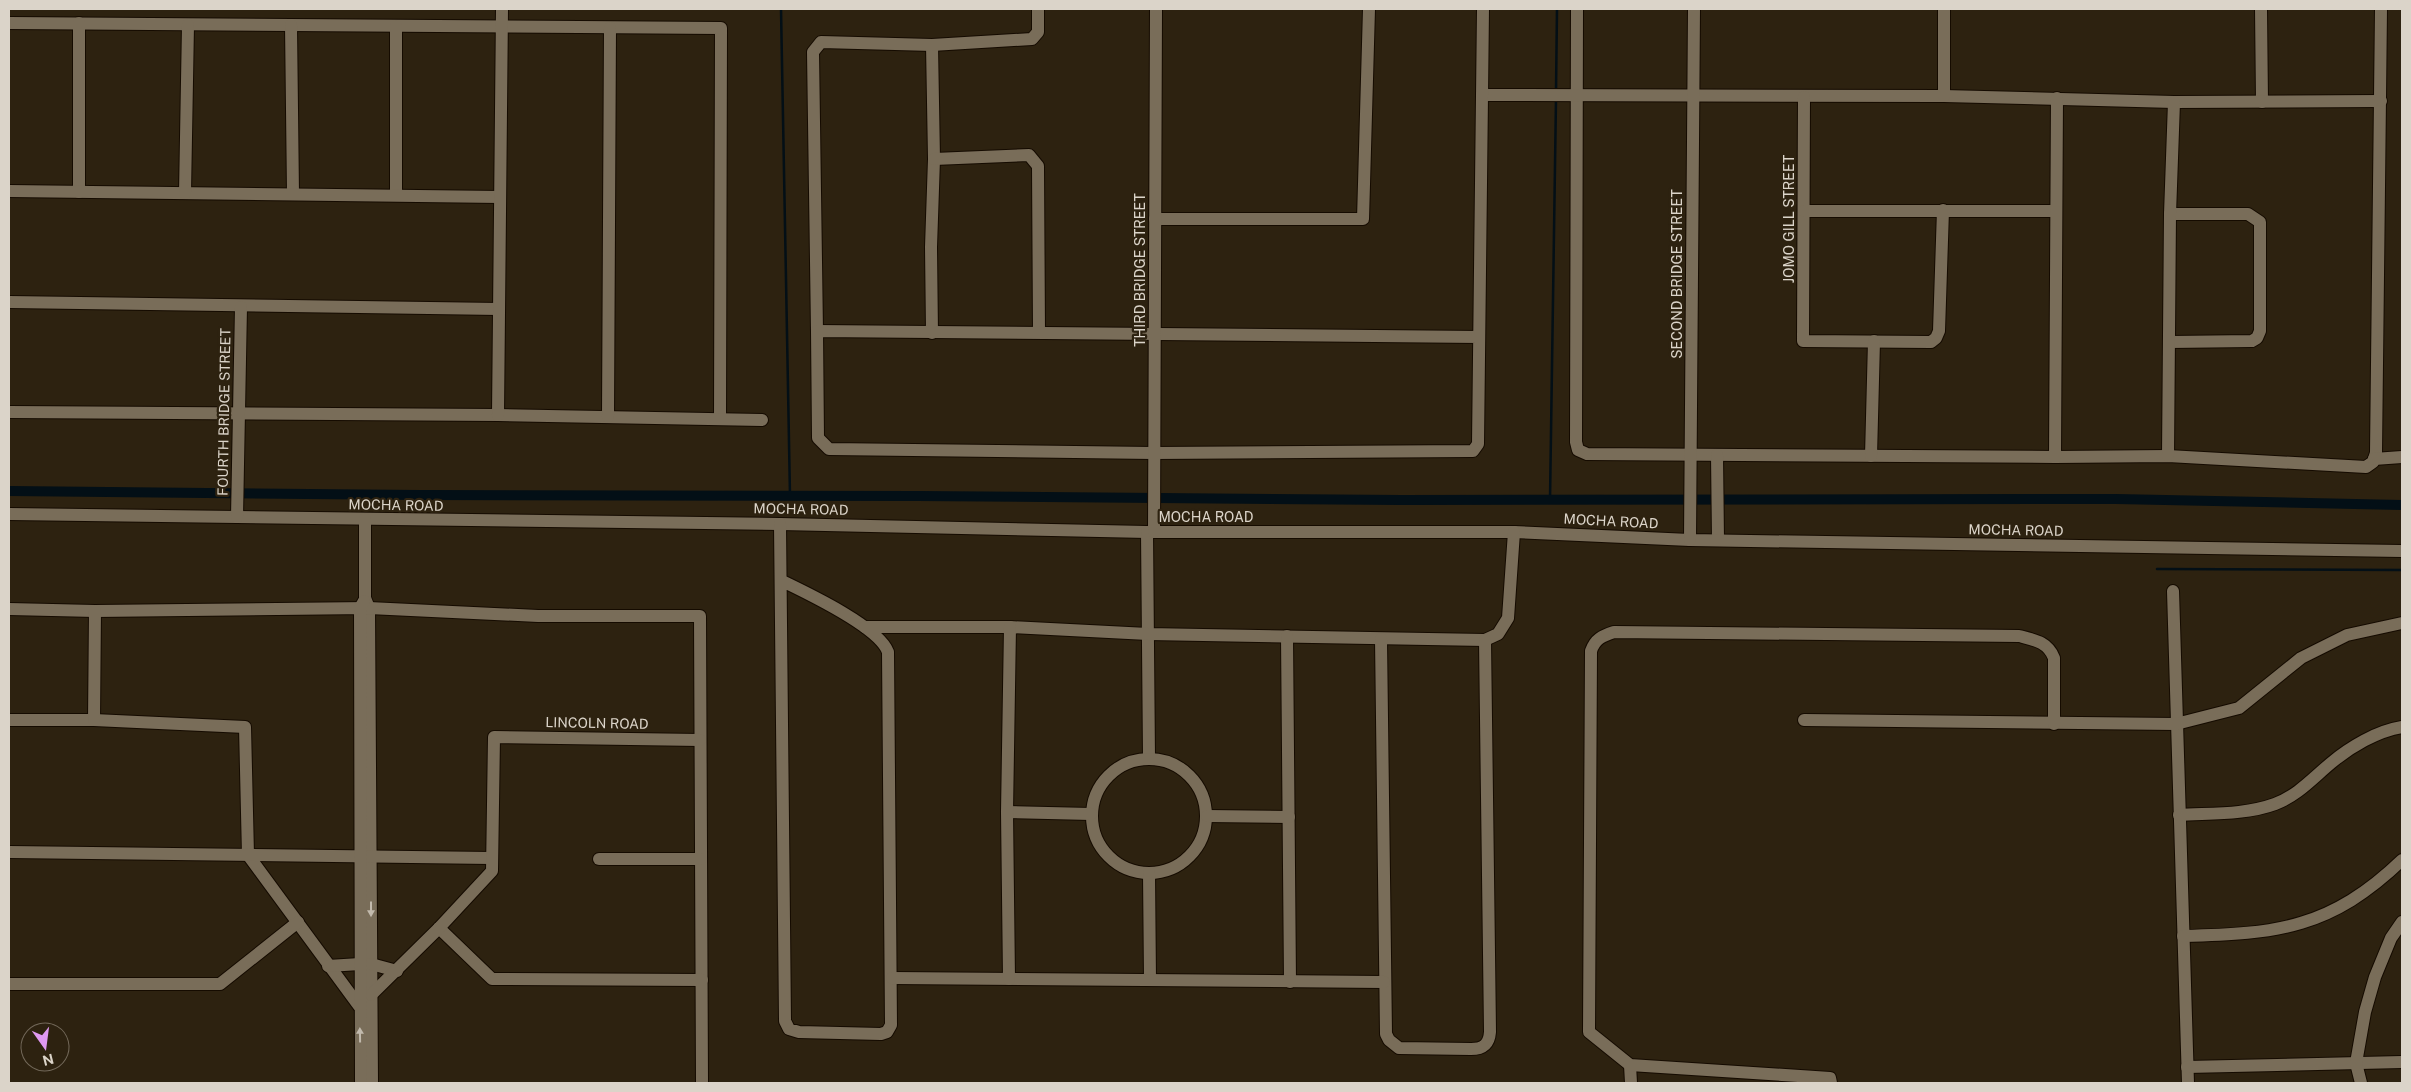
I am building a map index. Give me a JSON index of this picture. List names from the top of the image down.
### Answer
{
  "streets": {
    "street": [
      "JOMO GILL STREET",
      "THIRD BRIDGE STREET",
      "SECOND BRIDGE STREET",
      "FOURTH BRIDGE STREET",
      "MOCHA ROAD",
      "LINCOLN ROAD"
    ]
  },
  "crossings": [
    ["THIRD BRIDGE STREET", "MOCHA ROAD"],
    ["SECOND BRIDGE STREET", "MOCHA ROAD"],
    ["FOURTH BRIDGE STREET", "MOCHA ROAD"]
  ],
  "north": "bottom"
}
